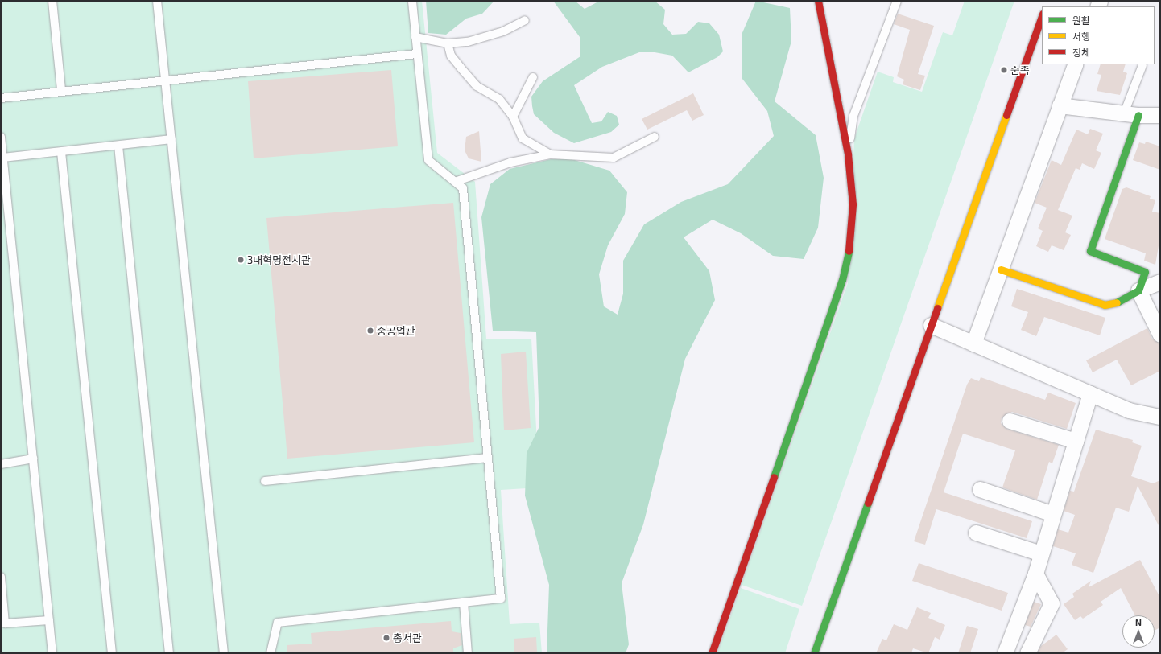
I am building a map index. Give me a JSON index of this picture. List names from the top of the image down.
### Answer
{
  "places": [
    "숨족",
    "3대혁명전시관",
    "중공업관",
    "총서관"
  ],
  "legend": ["원활", "서행", "정체"],
  "north": "top"
}
